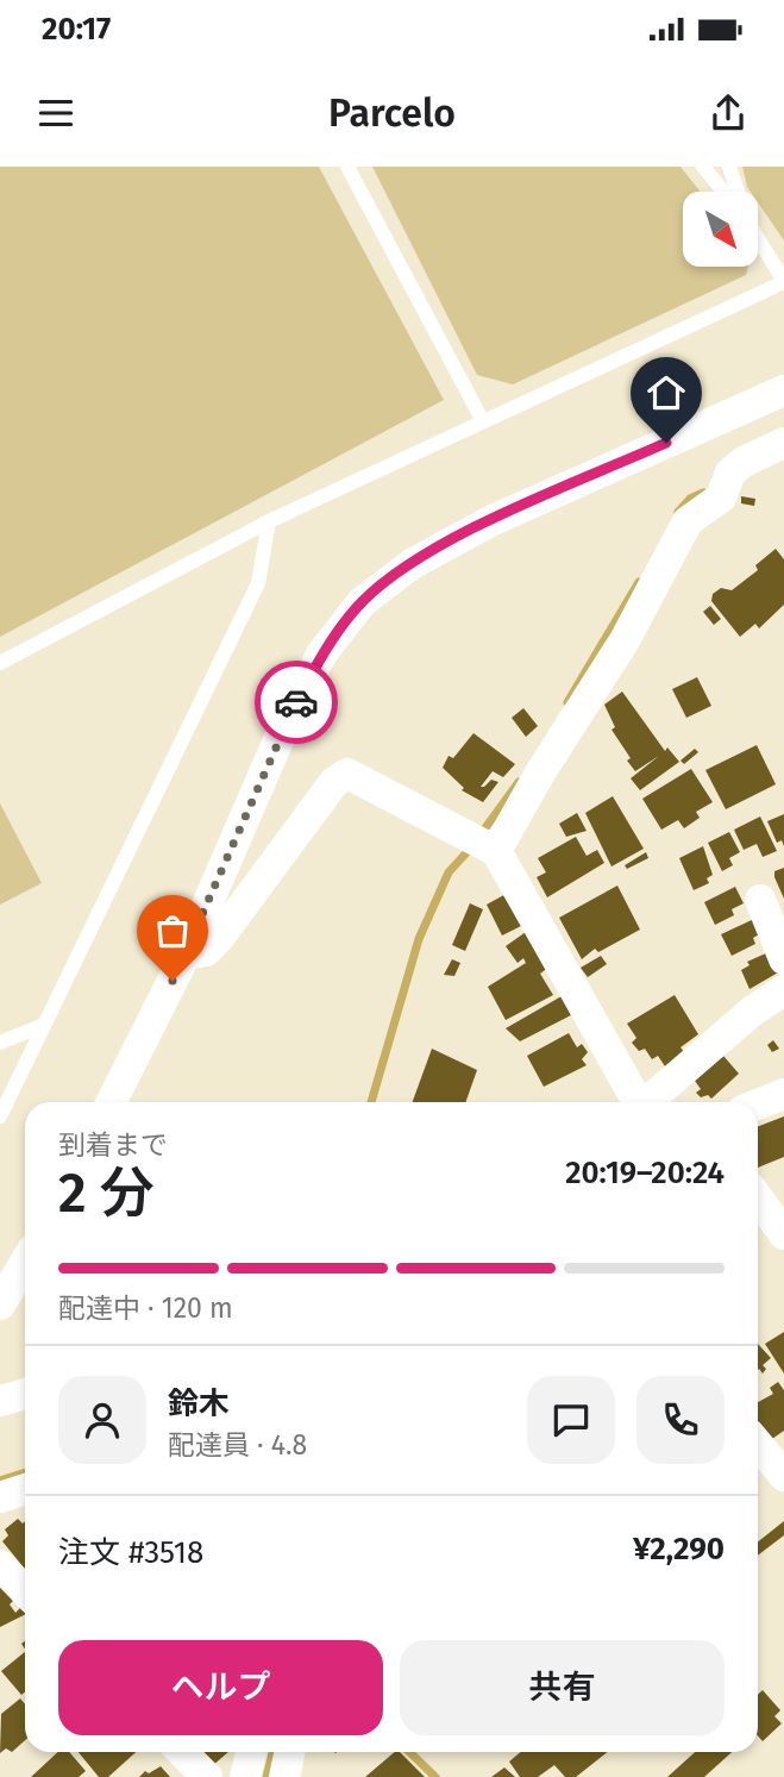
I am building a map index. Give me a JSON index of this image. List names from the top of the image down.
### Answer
{
  "north": "bottom right",
  "page": {
    "status": "20:17",
    "header": "Parcelo",
    "heading": ["2 分", "到着まで", "20:19–20:24"],
    "panel": [
      "鈴木",
      "配達員 · 4.8",
      "注文 #3518",
      "¥2,290"
    ],
    "bar": "配達中 · 120 m",
    "buttons": ["ヘルプ", "共有"]
  }
}
